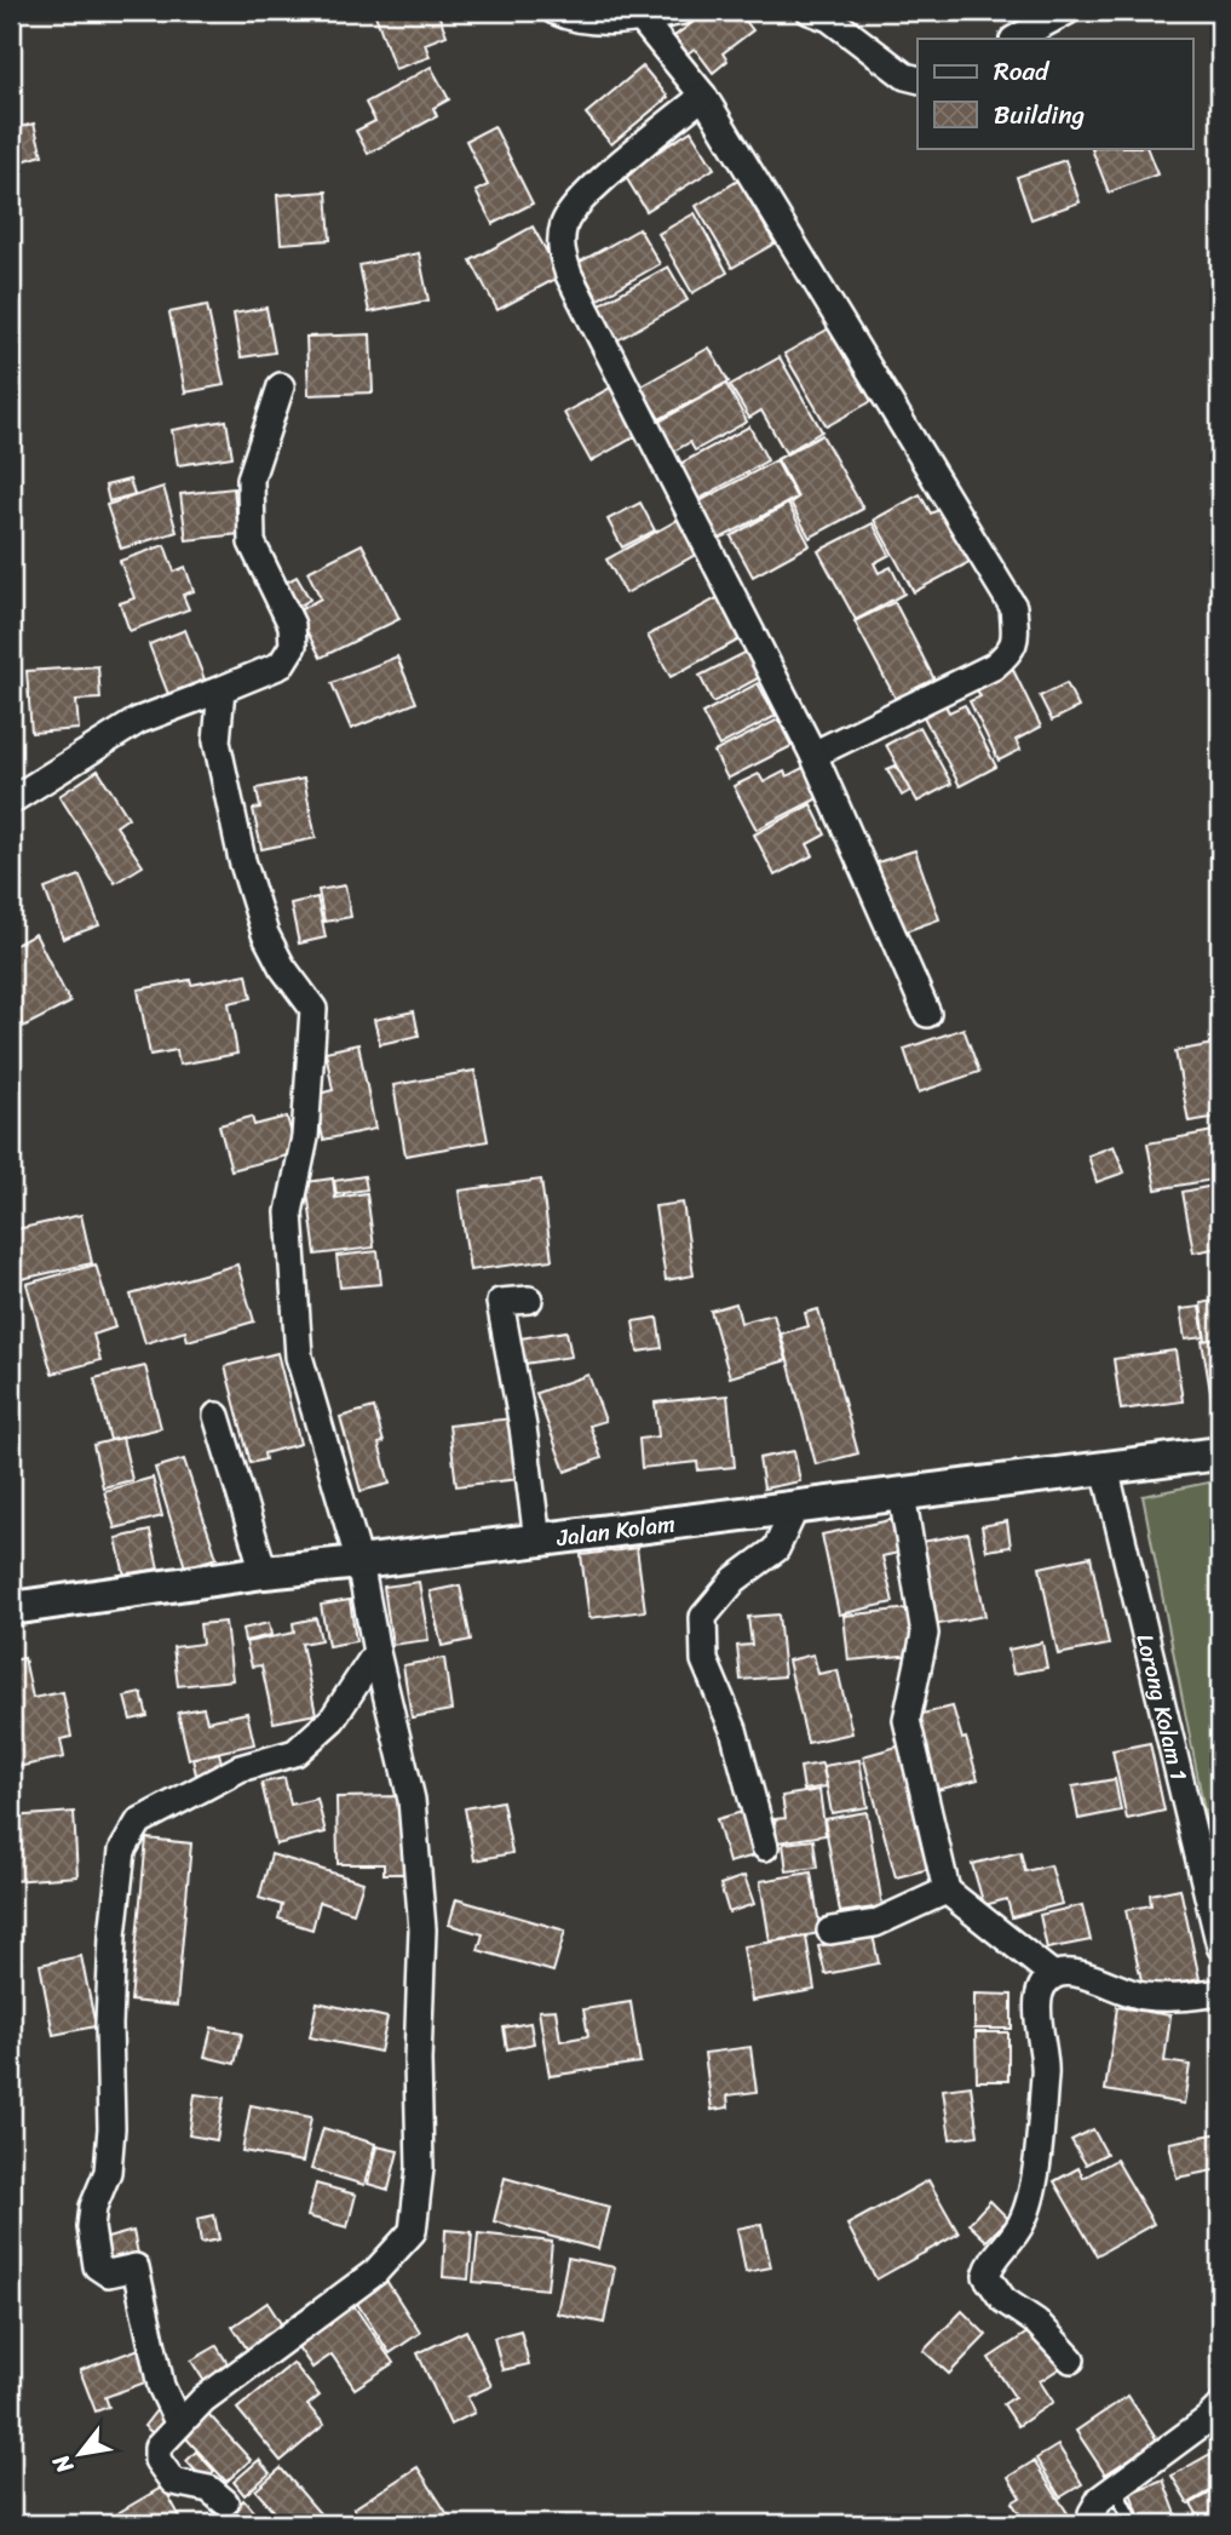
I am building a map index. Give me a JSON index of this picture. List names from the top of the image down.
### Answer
{
  "streets": {
    "street": ["Jalan Kolam", "Lorong Kolam 1"]
  },
  "crossings": [
    ["Jalan Kolam", "Lorong Kolam 1"]
  ],
  "legend": ["Road", "Building"],
  "north": "bottom left"
}
